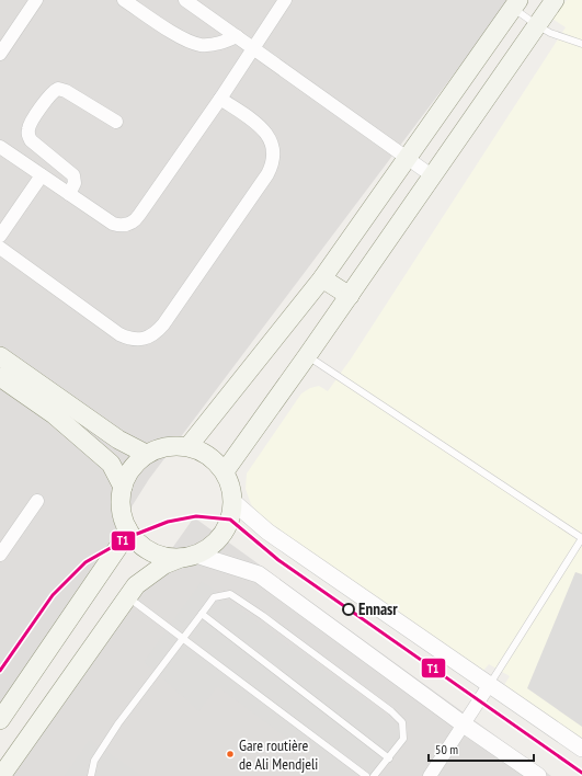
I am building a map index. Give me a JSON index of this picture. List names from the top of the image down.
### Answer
{
  "places": ["Ennasr", "Gare routière de Ali Mendjeli"],
  "lines": ["transit line T1"],
  "scale_bar": "50 m"
}
